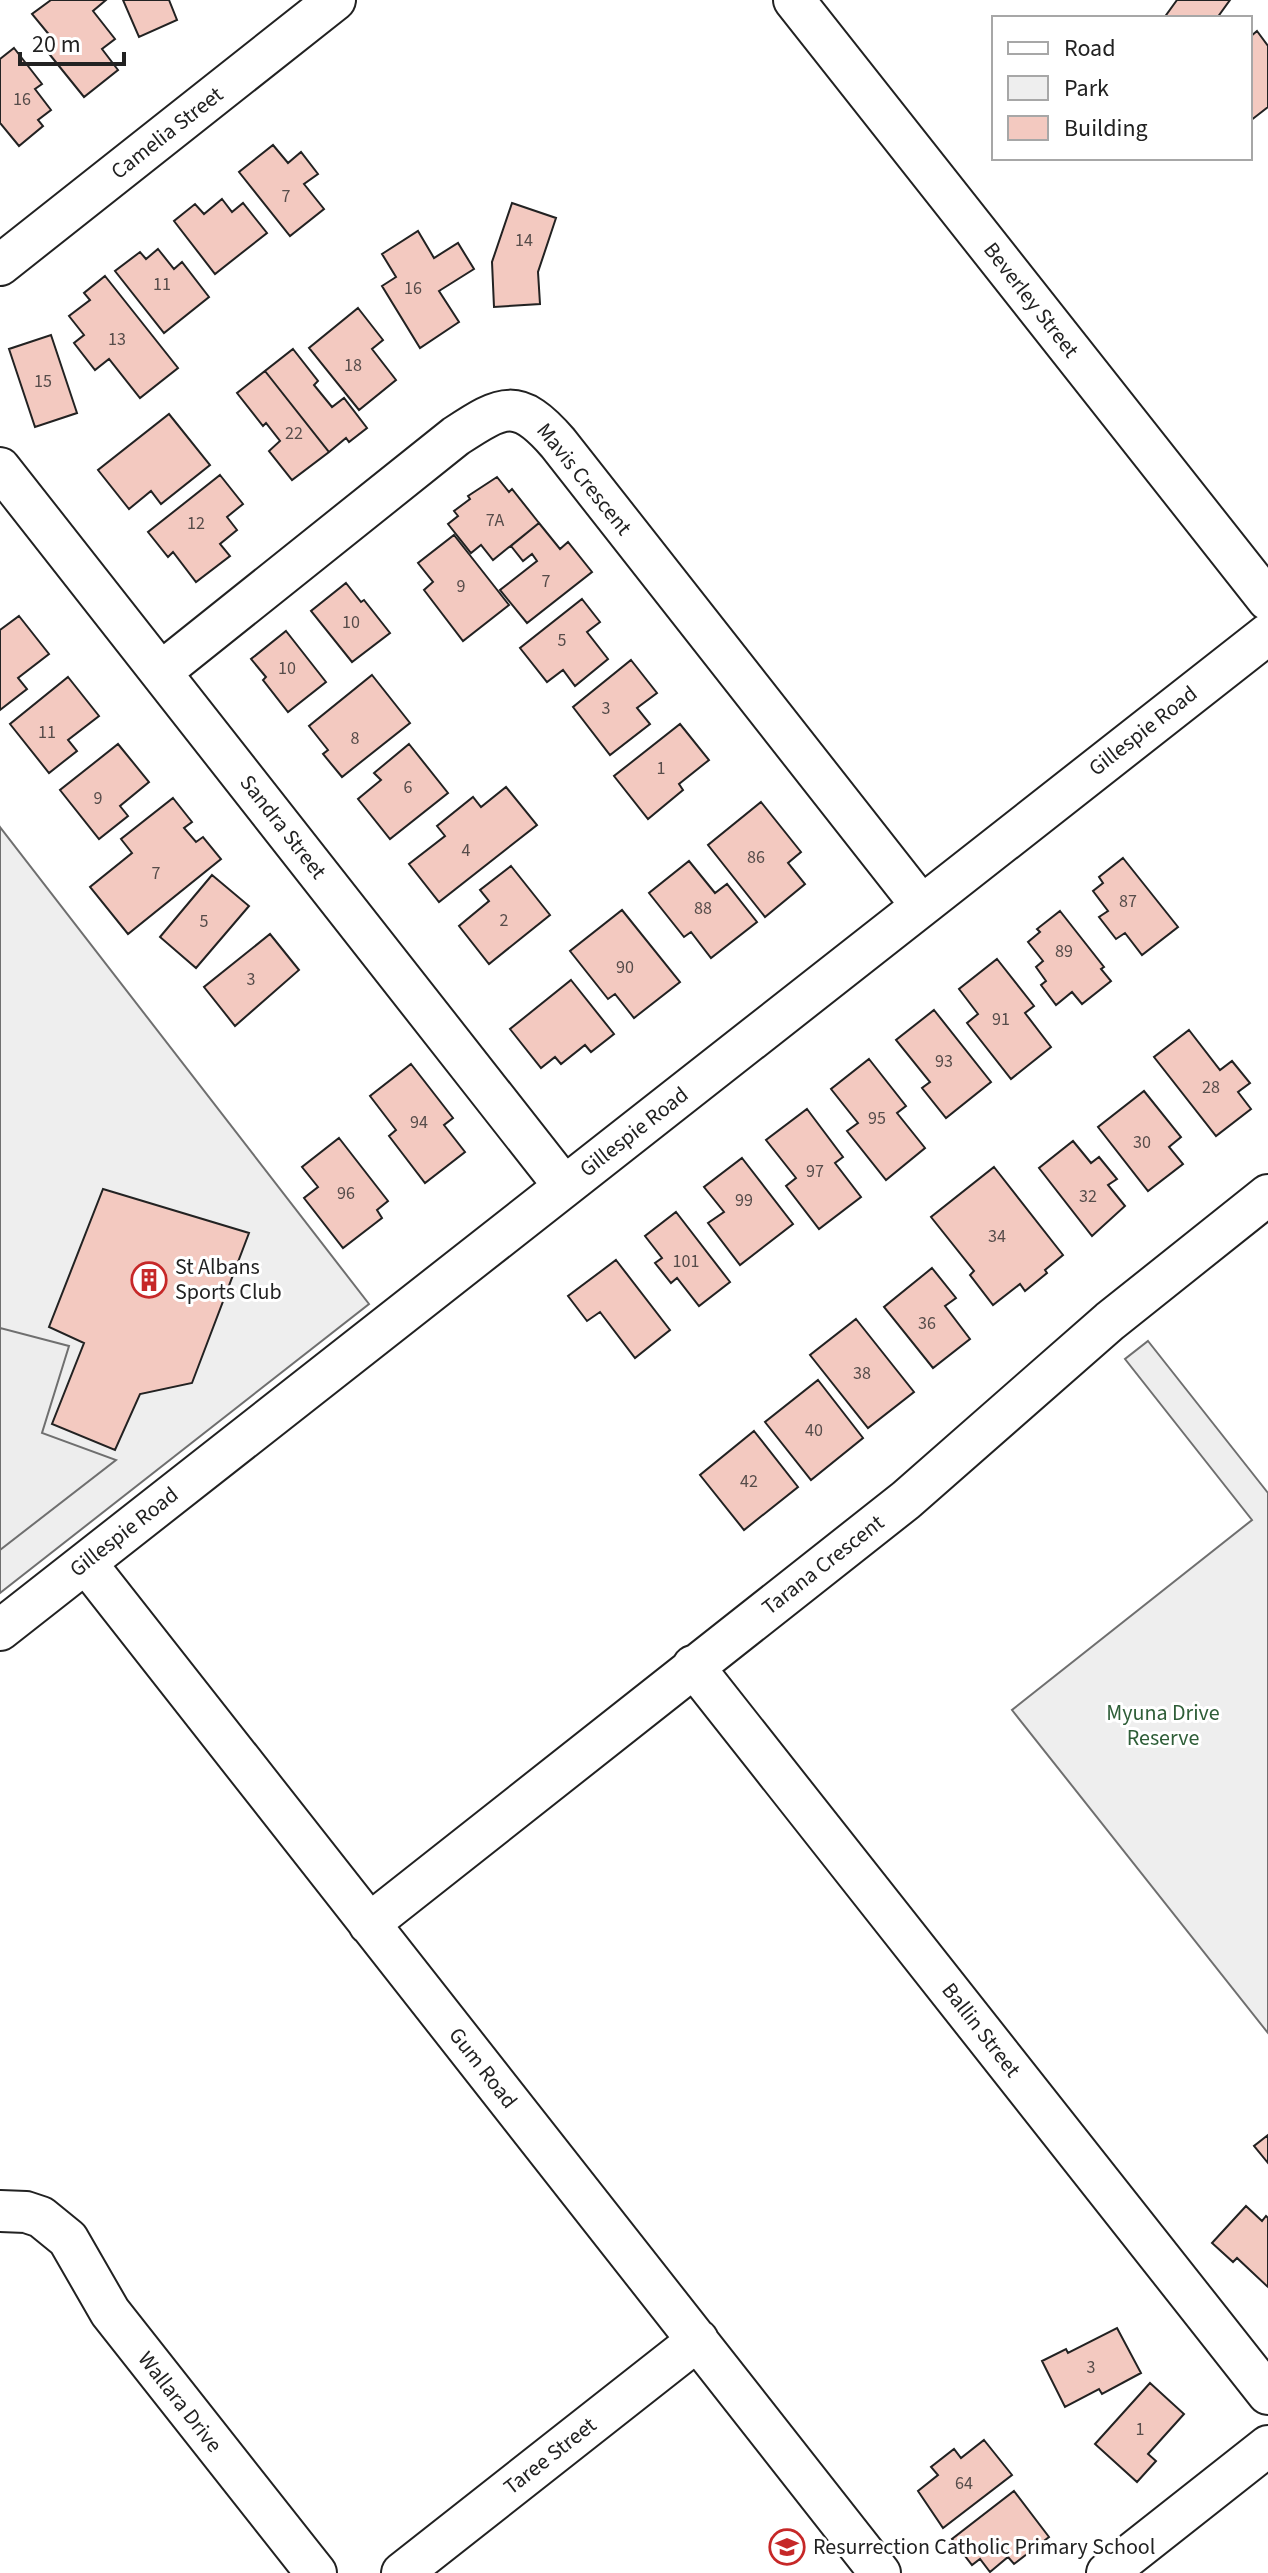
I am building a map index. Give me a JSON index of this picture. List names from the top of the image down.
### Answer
{
  "streets": {
    "street": [
      "Camelia Street",
      "Beverley Street",
      "Mavis Crescent",
      "Gillespie Road",
      "Sandra Street",
      "Tarana Crescent",
      "Ballin Street",
      "Gum Road",
      "Wallara Drive",
      "Taree Street"
    ]
  },
  "crossings": [
    ["Mavis Crescent", "Gillespie Road"],
    ["Mavis Crescent", "Sandra Street"],
    ["Gillespie Road", "Sandra Street"],
    ["Gillespie Road", "Gum Road"],
    ["Tarana Crescent", "Ballin Street"],
    ["Tarana Crescent", "Gum Road"],
    ["Gum Road", "Taree Street"]
  ],
  "parks": ["Myuna Drive Reserve"],
  "places": {
    "building": ["St Albans Sports Club"],
    "school or university": ["Resurrection Catholic Primary School"]
  },
  "house_numbers": [
    "16",
    "7",
    "14",
    "11",
    "16",
    "13",
    "18",
    "15",
    "22",
    "7A",
    "12",
    "7",
    "9",
    "10",
    "5",
    "10",
    "3",
    "11",
    "8",
    "1",
    "6",
    "9",
    "4",
    "86",
    "7",
    "87",
    "88",
    "2",
    "5",
    "89",
    "90",
    "3",
    "91",
    "93",
    "28",
    "95",
    "94",
    "30",
    "97",
    "96",
    "32",
    "99",
    "34",
    "101",
    "36",
    "38",
    "40",
    "42",
    "3",
    "1",
    "64"
  ],
  "legend": ["Road", "Park", "Building"],
  "scale_bar": "20 m"
}
